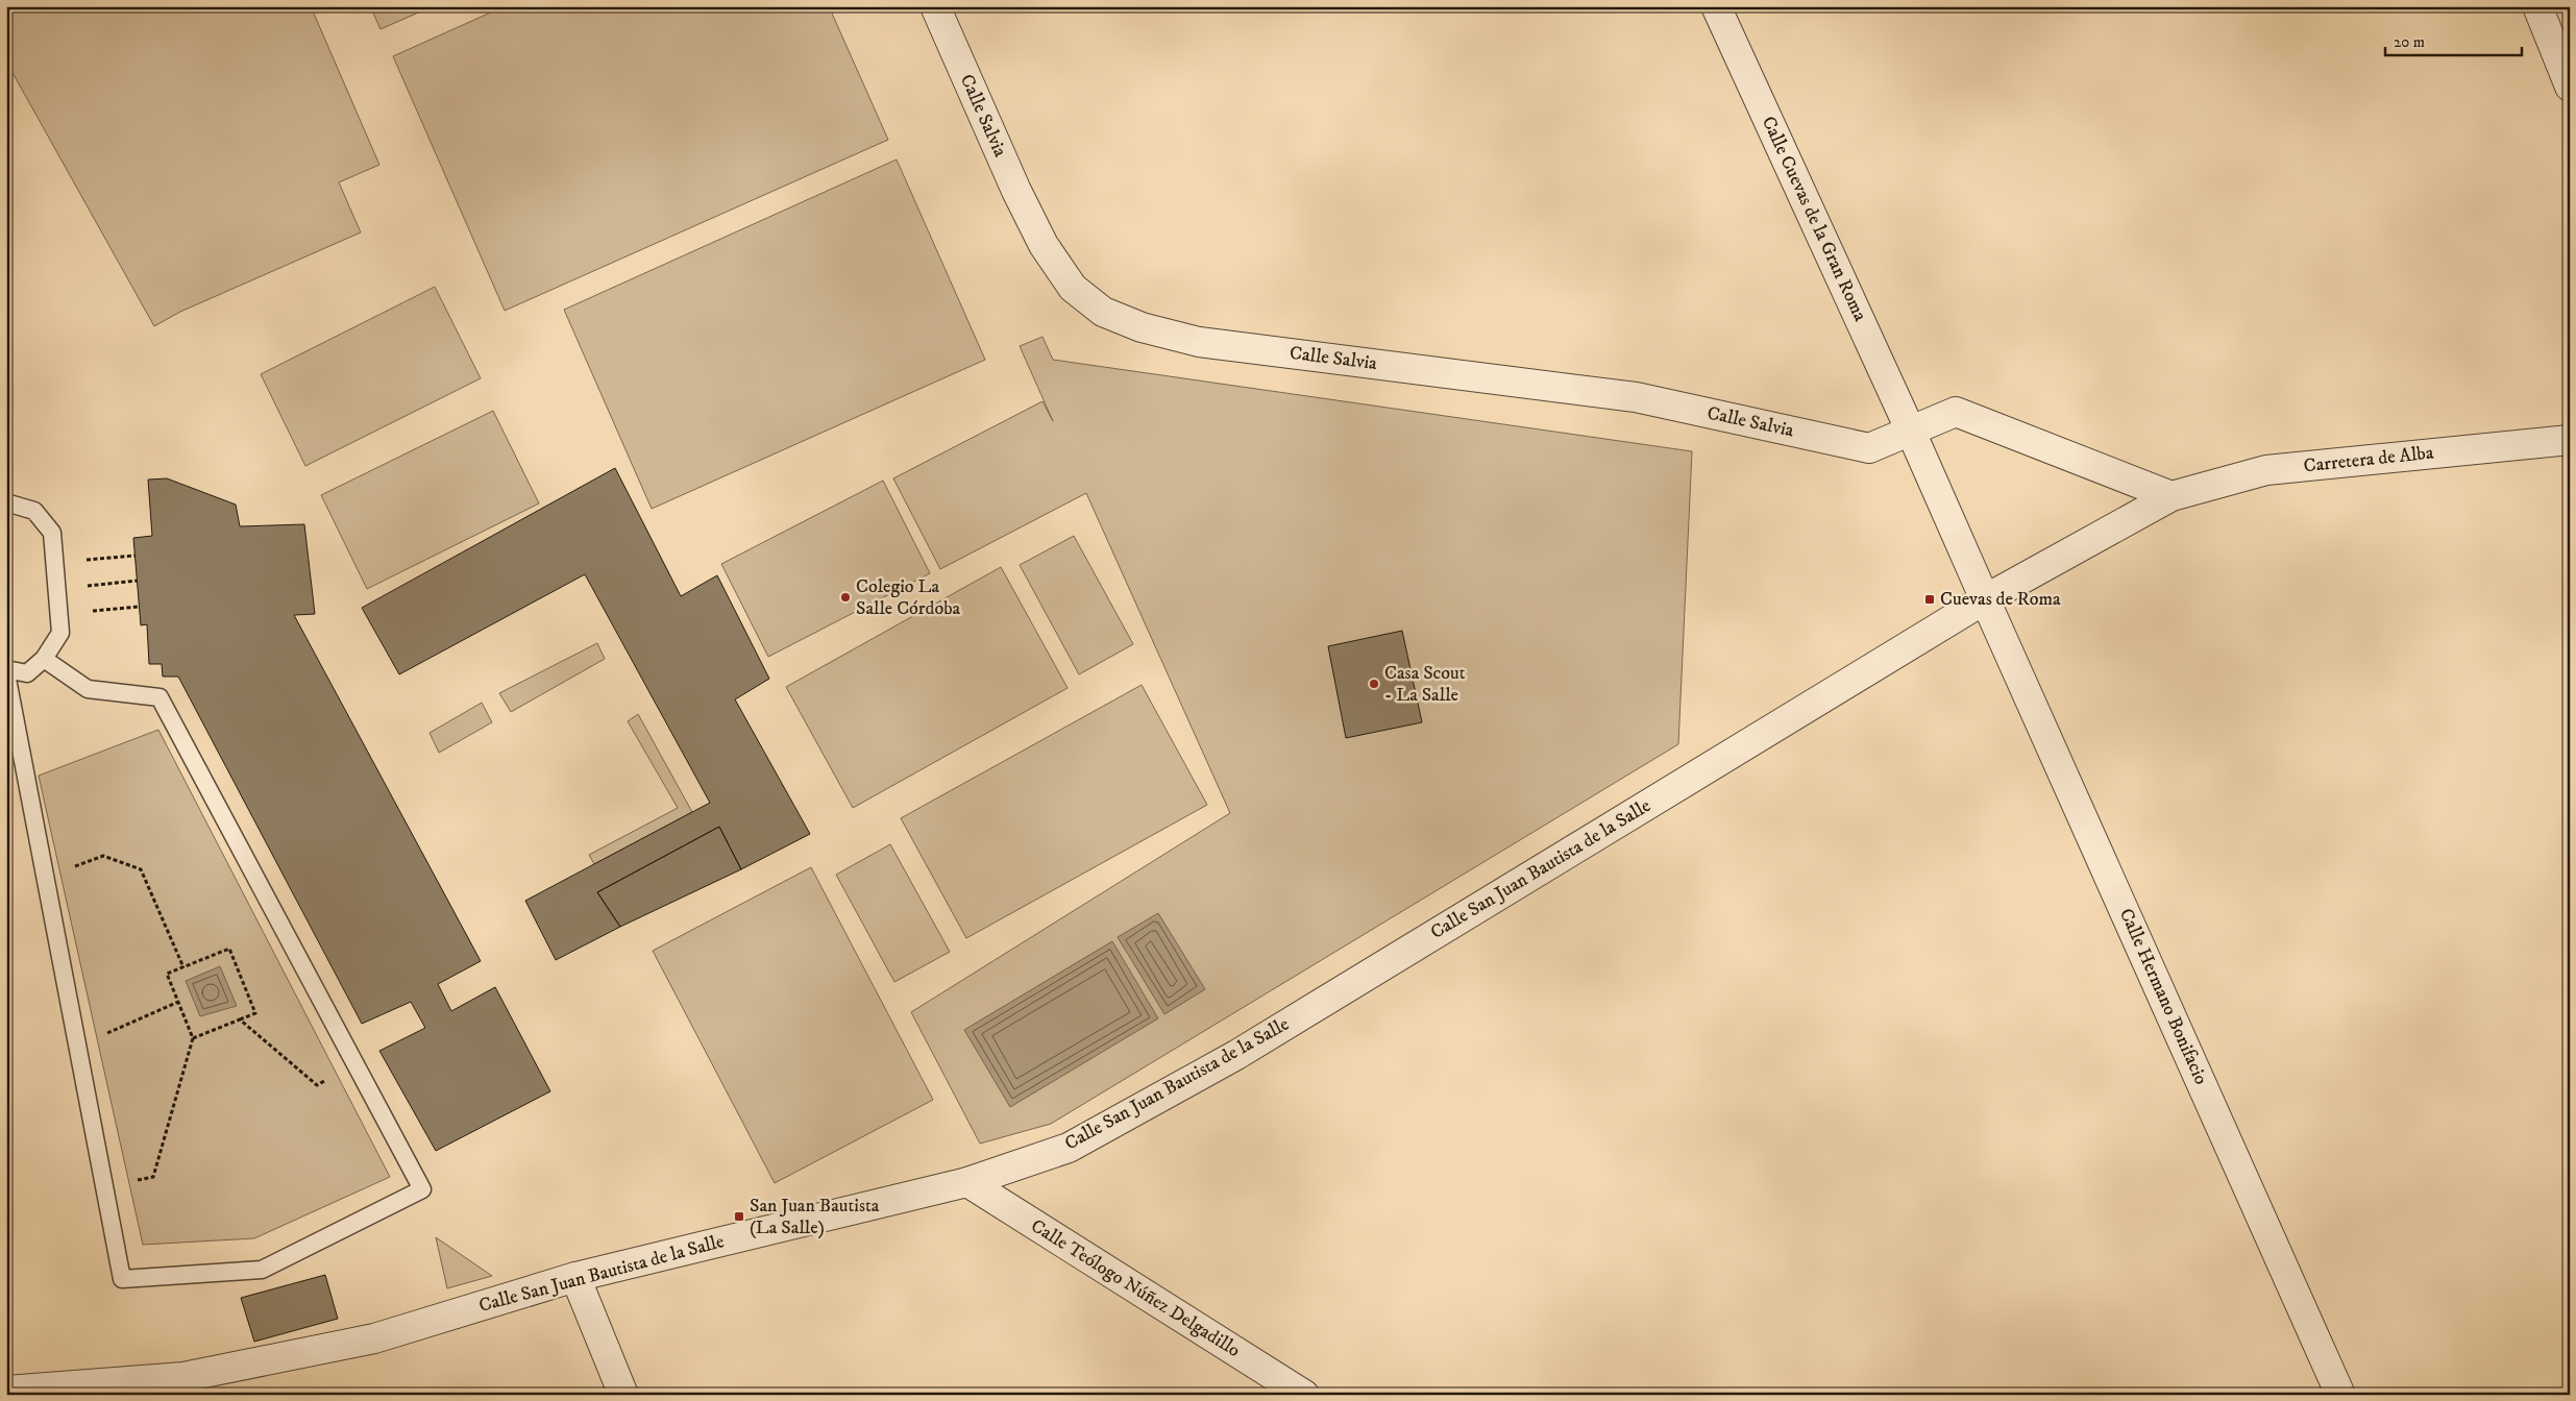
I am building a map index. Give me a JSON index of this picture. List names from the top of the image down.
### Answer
{
  "streets": {
    "street": [
      "Calle Salvia",
      "Calle Cuevas de la Gran Roma",
      "Carretera de Alba",
      "Calle San Juan Bautista de la Salle",
      "Calle Hermano Bonifacio",
      "Calle Teólogo Núñez Delgadillo"
    ]
  },
  "crossings": [
    ["Calle Salvia", "Calle Cuevas de la Gran Roma"],
    ["Calle Cuevas de la Gran Roma", "Calle San Juan Bautista de la Salle"],
    ["Calle Cuevas de la Gran Roma", "Calle Hermano Bonifacio"],
    ["Carretera de Alba", "Calle San Juan Bautista de la Salle"],
    ["Calle San Juan Bautista de la Salle", "Calle Hermano Bonifacio"],
    ["Calle San Juan Bautista de la Salle", "Calle Teólogo Núñez Delgadillo"]
  ],
  "places": {
    "other": ["Colegio La Salle Córdoba", "Casa Scout - La Salle"],
    "transit": ["Cuevas de Roma", "San Juan Bautista (La Salle)"]
  },
  "scale_bar": "20 m"
}
